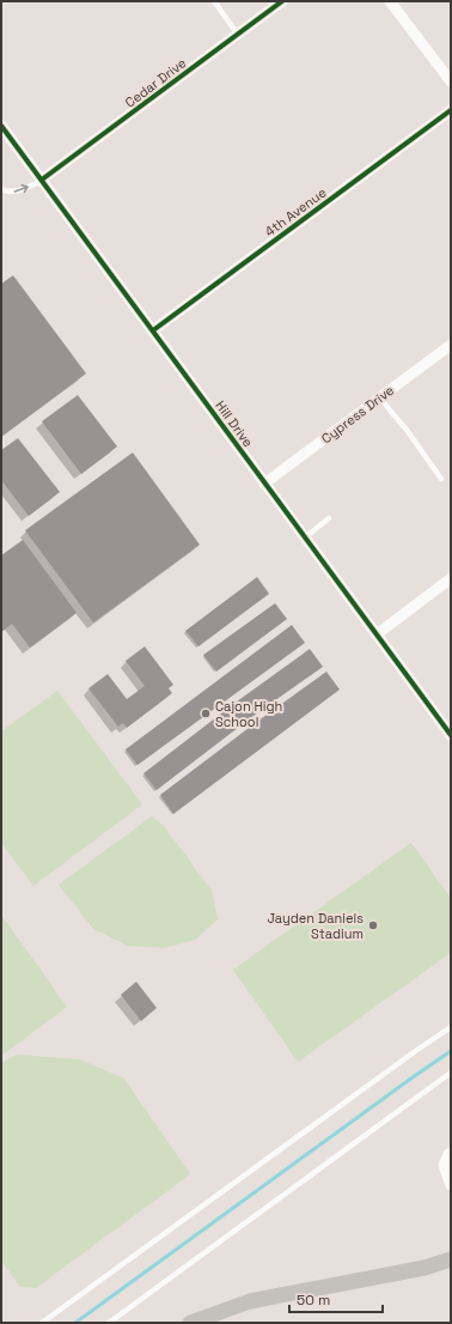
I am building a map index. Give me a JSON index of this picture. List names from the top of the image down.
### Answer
{
  "streets": {
    "street": [
      "Cedar Drive",
      "4th Avenue",
      "Cypress Drive",
      "Hill Drive"
    ]
  },
  "crossings": [
    ["Cedar Drive", "Hill Drive"],
    ["4th Avenue", "Hill Drive"],
    ["Cypress Drive", "Hill Drive"]
  ],
  "places": ["Cajon High School", "Jayden Daniels Stadium"],
  "scale_bar": "50 m"
}
